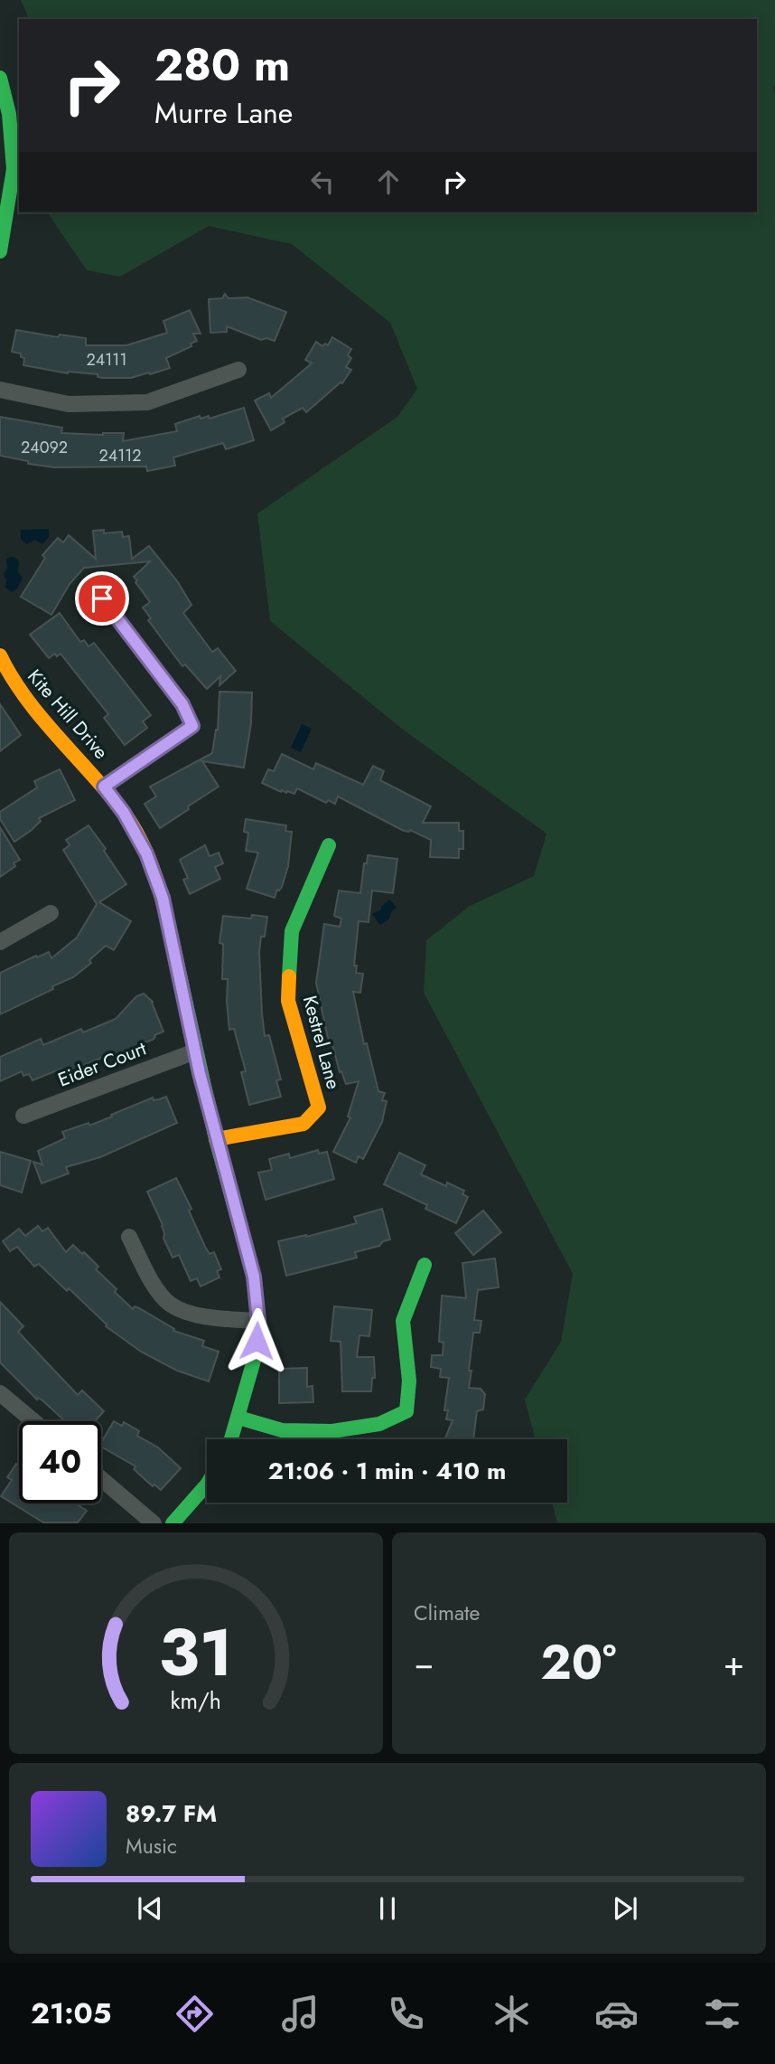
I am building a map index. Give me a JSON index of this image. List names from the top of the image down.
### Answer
{
  "streets": {
    "street": ["Kite Hill Drive", "Kestrel Lane", "Eider Court"]
  },
  "crossings": [
    ["Kite Hill Drive", "Kestrel Lane"],
    ["Kite Hill Drive", "Eider Court"]
  ],
  "house_numbers": ["24111", "24092", "24112"],
  "page": {
    "turn": ["280 m", "Murre Lane"],
    "limit": "40",
    "trip": "21:06 · 1 min · 410 m",
    "tile": "Climate",
    "heat": ["−", "20°", "+"],
    "song": ["89.7 FM", "Music"],
    "tabs": "21:05",
    "gauge": ["31", "km/h"]
  }
}
